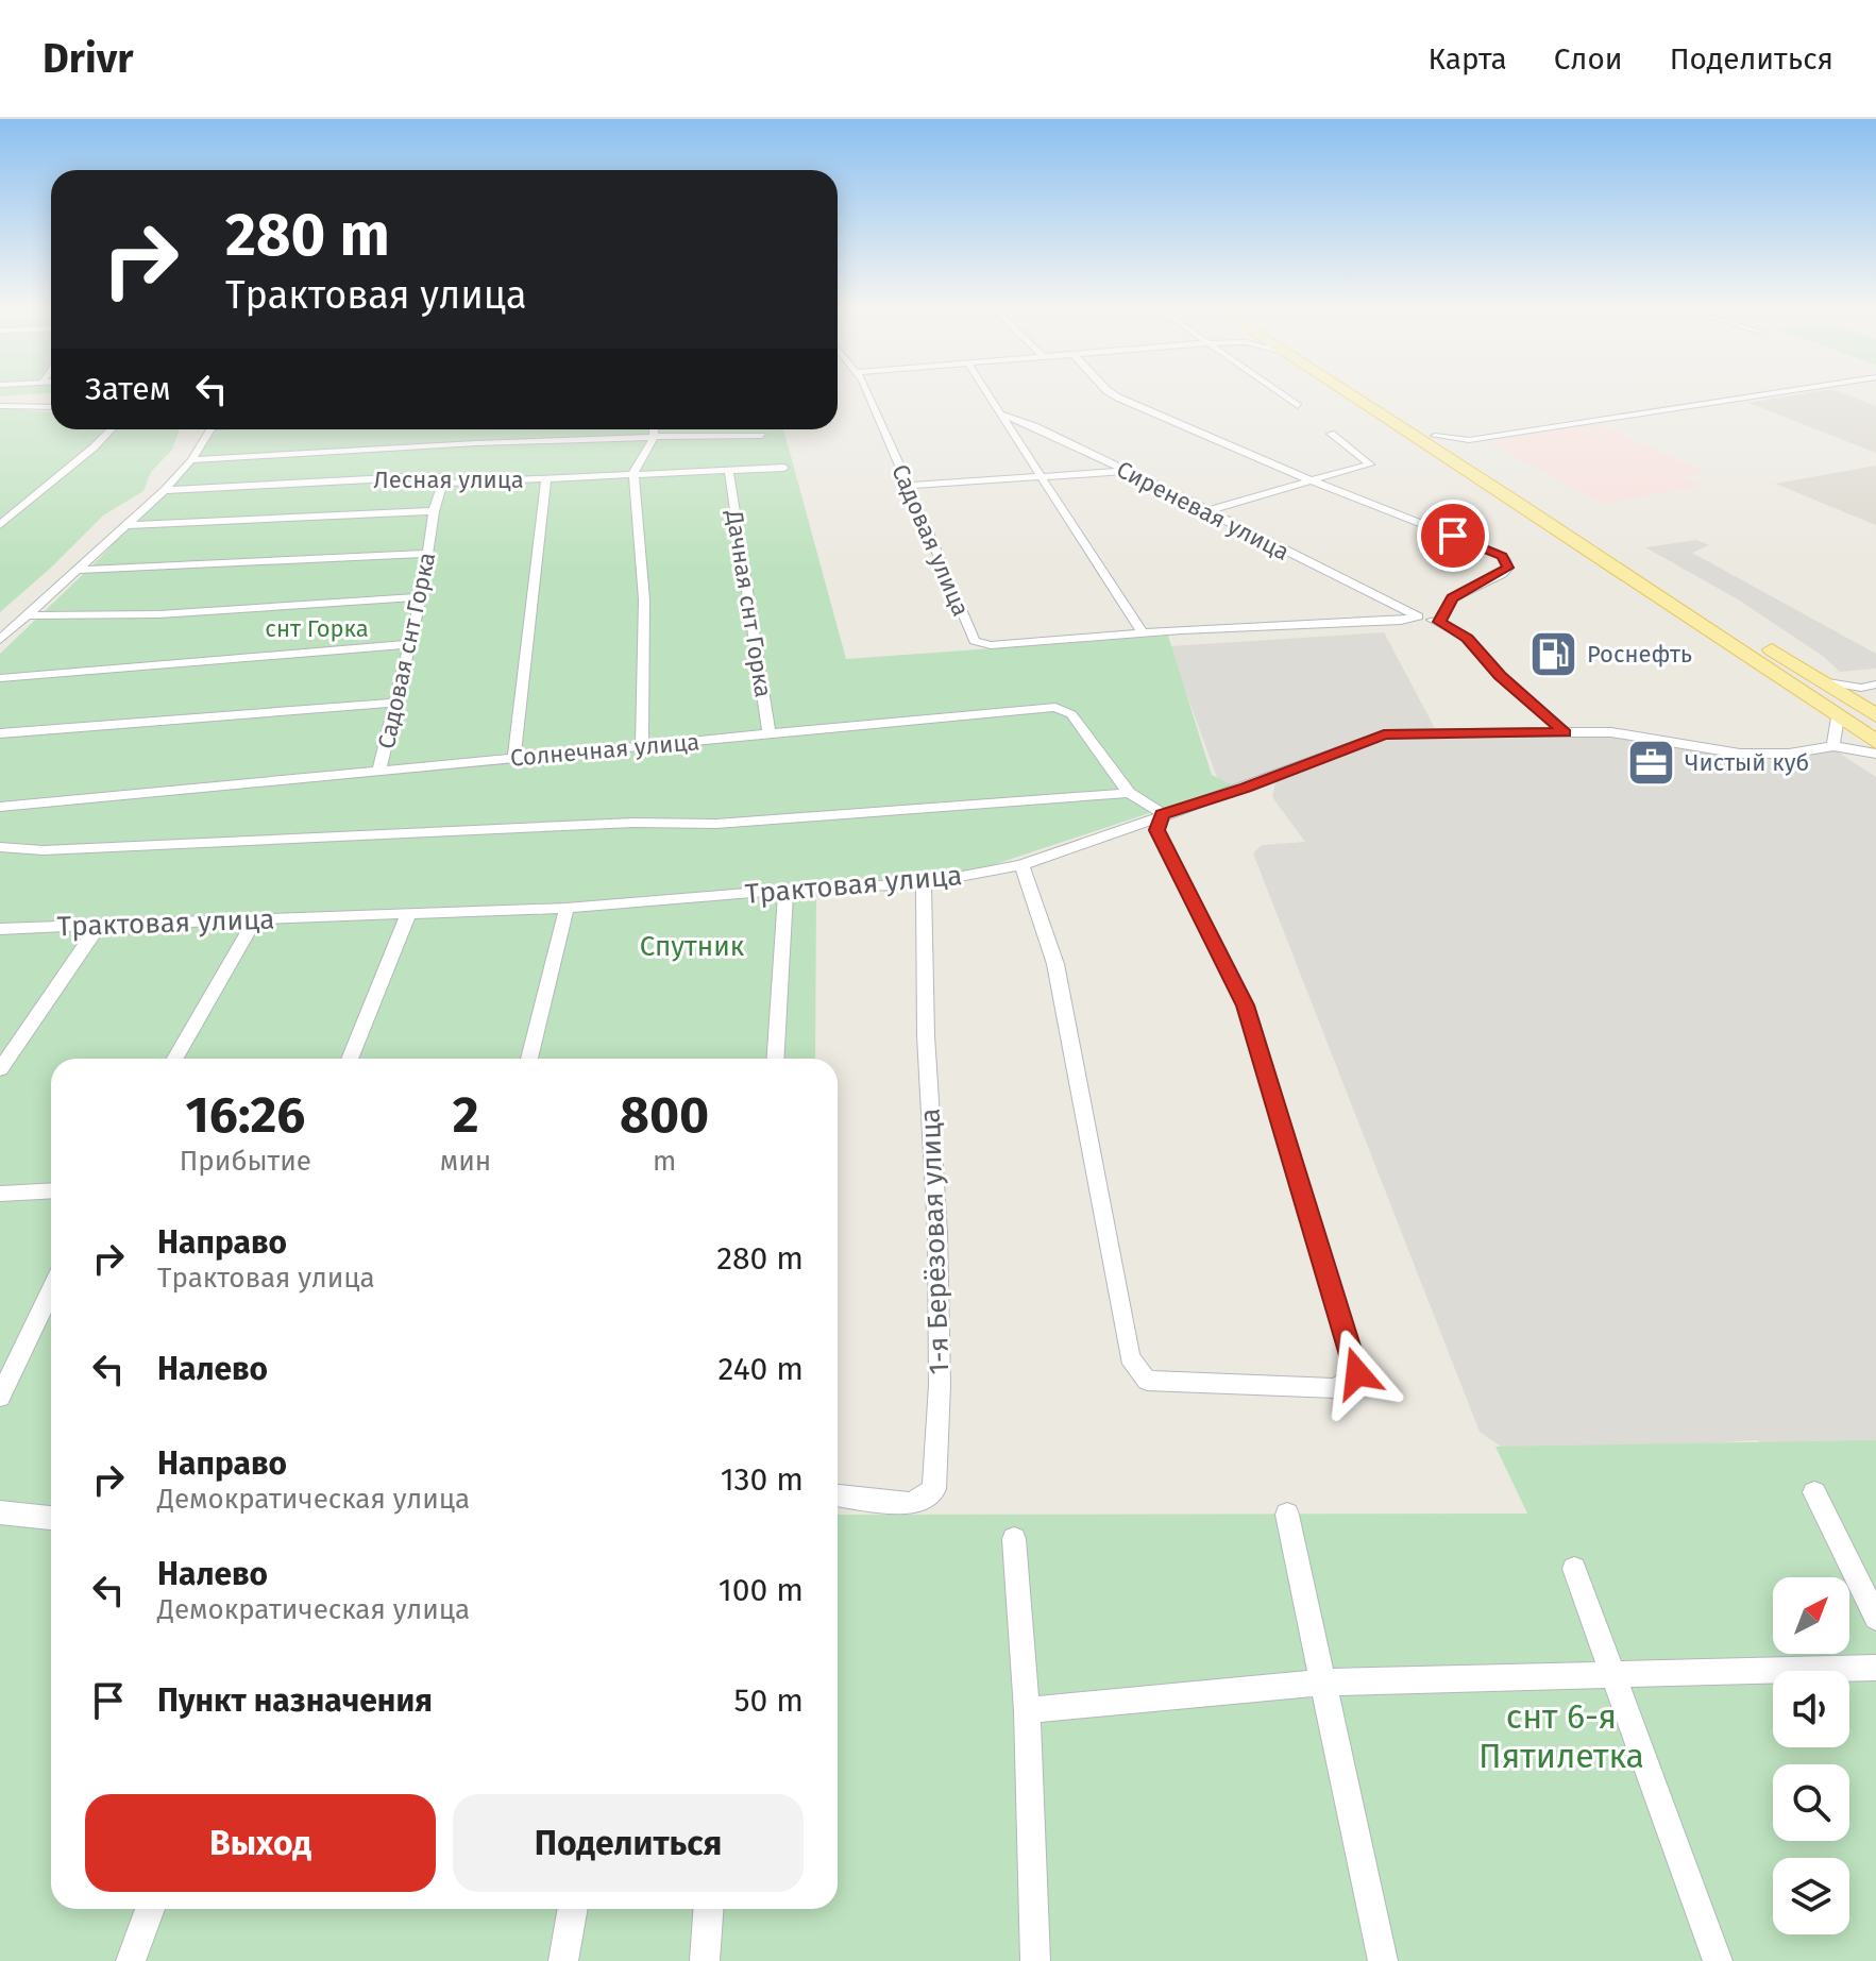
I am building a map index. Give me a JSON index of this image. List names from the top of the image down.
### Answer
{
  "streets": {
    "street": [
      "Лесная улица",
      "Сиреневая улица",
      "Садовая улица",
      "Дачная снт Горка",
      "Садовая снт Горка",
      "Солнечная улица",
      "Трактовая улица",
      "1-я Берёзовая улица"
    ]
  },
  "crossings": [
    ["Лесная улица", "Дачная снт Горка"],
    ["Лесная улица", "Садовая снт Горка"],
    ["Дачная снт Горка", "Солнечная улица"],
    ["Садовая снт Горка", "Солнечная улица"],
    ["Солнечная улица", "Трактовая улица"],
    ["Трактовая улица", "1-я Берёзовая улица"]
  ],
  "parks": ["снт Горка", "Спутник", "снт 6-я Пятилетка"],
  "places": {
    "fuel station": ["Роснефть"],
    "office": ["Чистый куб"]
  },
  "north": "top right",
  "page": {
    "header": "Drivr",
    "nav": ["Карта", "Слои", "Поделиться"],
    "turn": ["280 m", "Трактовая улица"],
    "then": "Затем",
    "eta": [
      "16:26",
      "Прибытие",
      "2",
      "мин",
      "800",
      "m"
    ],
    "list": [
      {
        "name": "Направо",
        "note": "Трактовая улица",
        "value": "280 m"
      },
      {
        "name": "Налево",
        "value": "240 m"
      },
      {
        "name": "Направо",
        "note": "Демократическая улица",
        "value": "130 m"
      },
      {
        "name": "Налево",
        "note": "Демократическая улица",
        "value": "100 m"
      },
      {
        "name": "Пункт назначения",
        "value": "50 m"
      }
    ],
    "buttons": ["Выход", "Поделиться"]
  }
}
